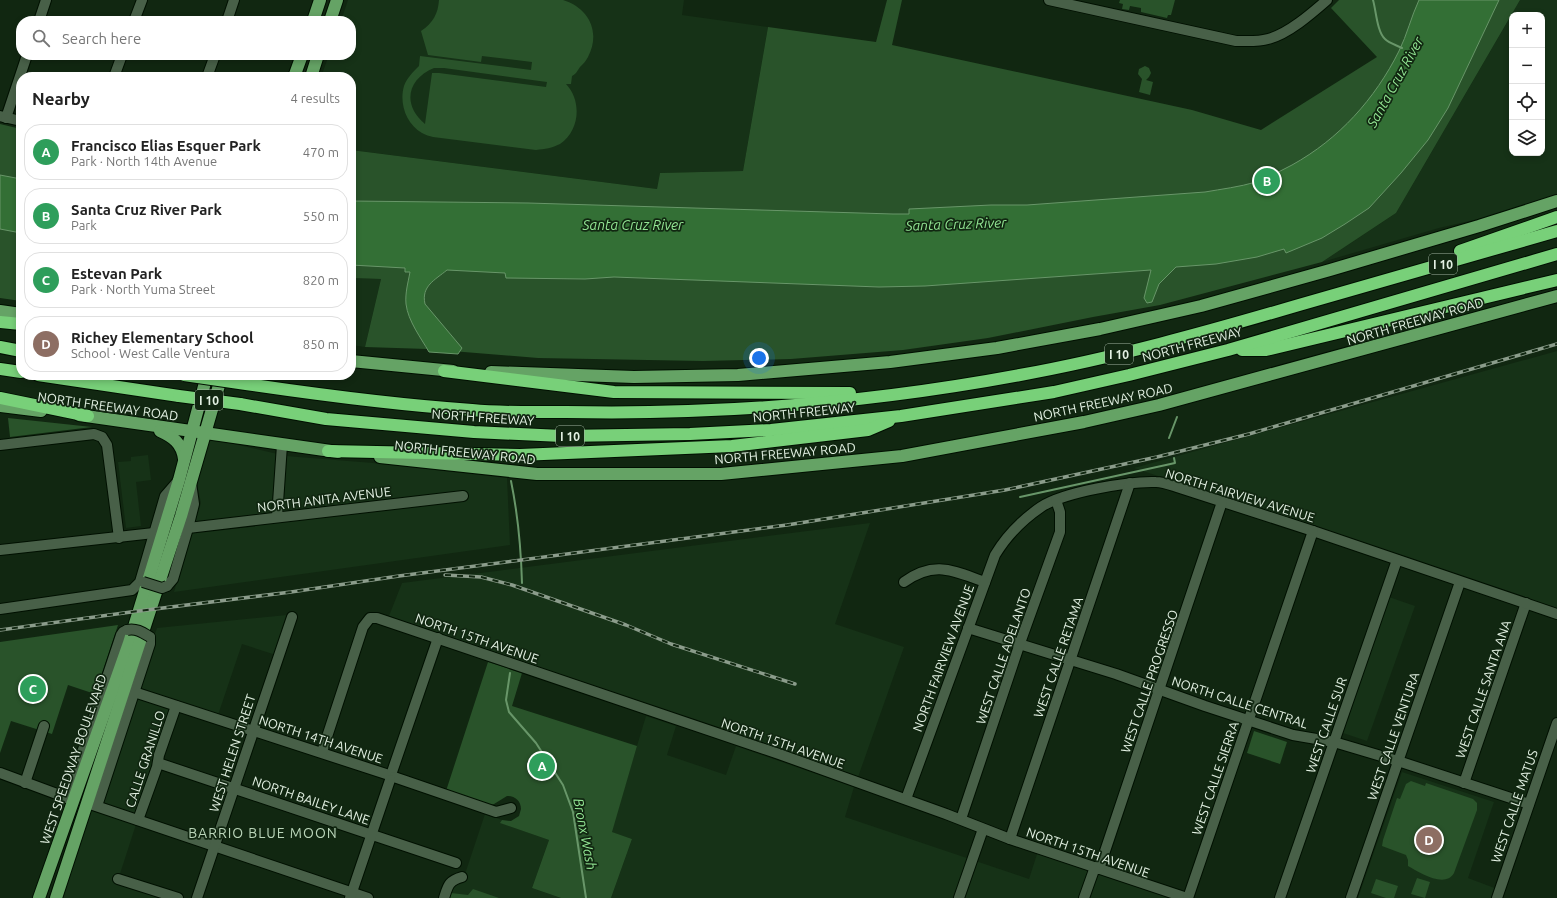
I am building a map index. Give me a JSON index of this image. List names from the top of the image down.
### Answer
{
  "streets": {
    "highway": ["I 10", "NORTH FREEWAY"],
    "main road": ["NORTH FREEWAY ROAD", "WEST SPEEDWAY BOULEVARD"],
    "street": [
      "NORTH FAIRVIEW AVENUE",
      "NORTH ANITA AVENUE",
      "NORTH 15TH AVENUE",
      "WEST CALLE ADELANTO",
      "WEST CALLE RETAMA",
      "WEST CALLE PROGRESSO",
      "WEST CALLE SANTA ANA",
      "NORTH CALLE CENTRAL",
      "WEST CALLE SUR",
      "WEST CALLE VENTURA",
      "NORTH 14TH AVENUE",
      "WEST HELEN STREET",
      "CALLE GRANILLO",
      "WEST CALLE SIERRA",
      "NORTH BAILEY LANE",
      "WEST CALLE MATUS"
    ]
  },
  "crossings": [
    ["NORTH FREEWAY ROAD", "WEST SPEEDWAY BOULEVARD"],
    ["NORTH FAIRVIEW AVENUE", "NORTH 15TH AVENUE"],
    ["NORTH FAIRVIEW AVENUE", "WEST CALLE ADELANTO"],
    ["NORTH FAIRVIEW AVENUE", "WEST CALLE RETAMA"],
    ["NORTH FAIRVIEW AVENUE", "WEST CALLE PROGRESSO"],
    ["NORTH FAIRVIEW AVENUE", "WEST CALLE SANTA ANA"],
    ["NORTH FAIRVIEW AVENUE", "NORTH CALLE CENTRAL"],
    ["NORTH FAIRVIEW AVENUE", "WEST CALLE SUR"],
    ["NORTH FAIRVIEW AVENUE", "WEST CALLE VENTURA"],
    ["NORTH FAIRVIEW AVENUE", "WEST CALLE SIERRA"],
    ["NORTH 15TH AVENUE", "WEST CALLE ADELANTO"],
    ["NORTH 15TH AVENUE", "WEST CALLE RETAMA"],
    ["NORTH 15TH AVENUE", "WEST CALLE PROGRESSO"],
    ["NORTH 15TH AVENUE", "NORTH 14TH AVENUE"],
    ["NORTH 15TH AVENUE", "WEST CALLE SIERRA"],
    ["WEST CALLE ADELANTO", "NORTH CALLE CENTRAL"],
    ["WEST CALLE RETAMA", "NORTH CALLE CENTRAL"],
    ["WEST CALLE PROGRESSO", "NORTH CALLE CENTRAL"],
    ["WEST CALLE SANTA ANA", "NORTH CALLE CENTRAL"],
    ["NORTH CALLE CENTRAL", "WEST CALLE SUR"],
    ["NORTH CALLE CENTRAL", "WEST CALLE VENTURA"],
    ["NORTH CALLE CENTRAL", "WEST CALLE SIERRA"],
    ["NORTH CALLE CENTRAL", "WEST CALLE MATUS"],
    ["NORTH 14TH AVENUE", "WEST HELEN STREET"],
    ["NORTH 14TH AVENUE", "WEST SPEEDWAY BOULEVARD"],
    ["NORTH 14TH AVENUE", "CALLE GRANILLO"],
    ["WEST HELEN STREET", "NORTH BAILEY LANE"],
    ["CALLE GRANILLO", "NORTH BAILEY LANE"]
  ],
  "districts": ["BARRIO BLUE MOON"],
  "water": ["Santa Cruz River", "Bronx Wash"],
  "page": {
    "map_buttons": ["+", "−"],
    "search": "Search here",
    "heading": ["Nearby", "4 results"],
    "list": [
      {
        "mark": "A",
        "name": "Francisco Elias Esquer Park",
        "note": "Park · North 14th Avenue",
        "value": "470 m"
      },
      {
        "mark": "B",
        "name": "Santa Cruz River Park",
        "note": "Park",
        "value": "550 m"
      },
      {
        "mark": "C",
        "name": "Estevan Park",
        "note": "Park · North Yuma Street",
        "value": "820 m"
      },
      {
        "mark": "D",
        "name": "Richey Elementary School",
        "note": "School · West Calle Ventura",
        "value": "850 m"
      }
    ],
    "pins": [
      "B",
      "C",
      "A",
      "D"
    ]
  }
}
